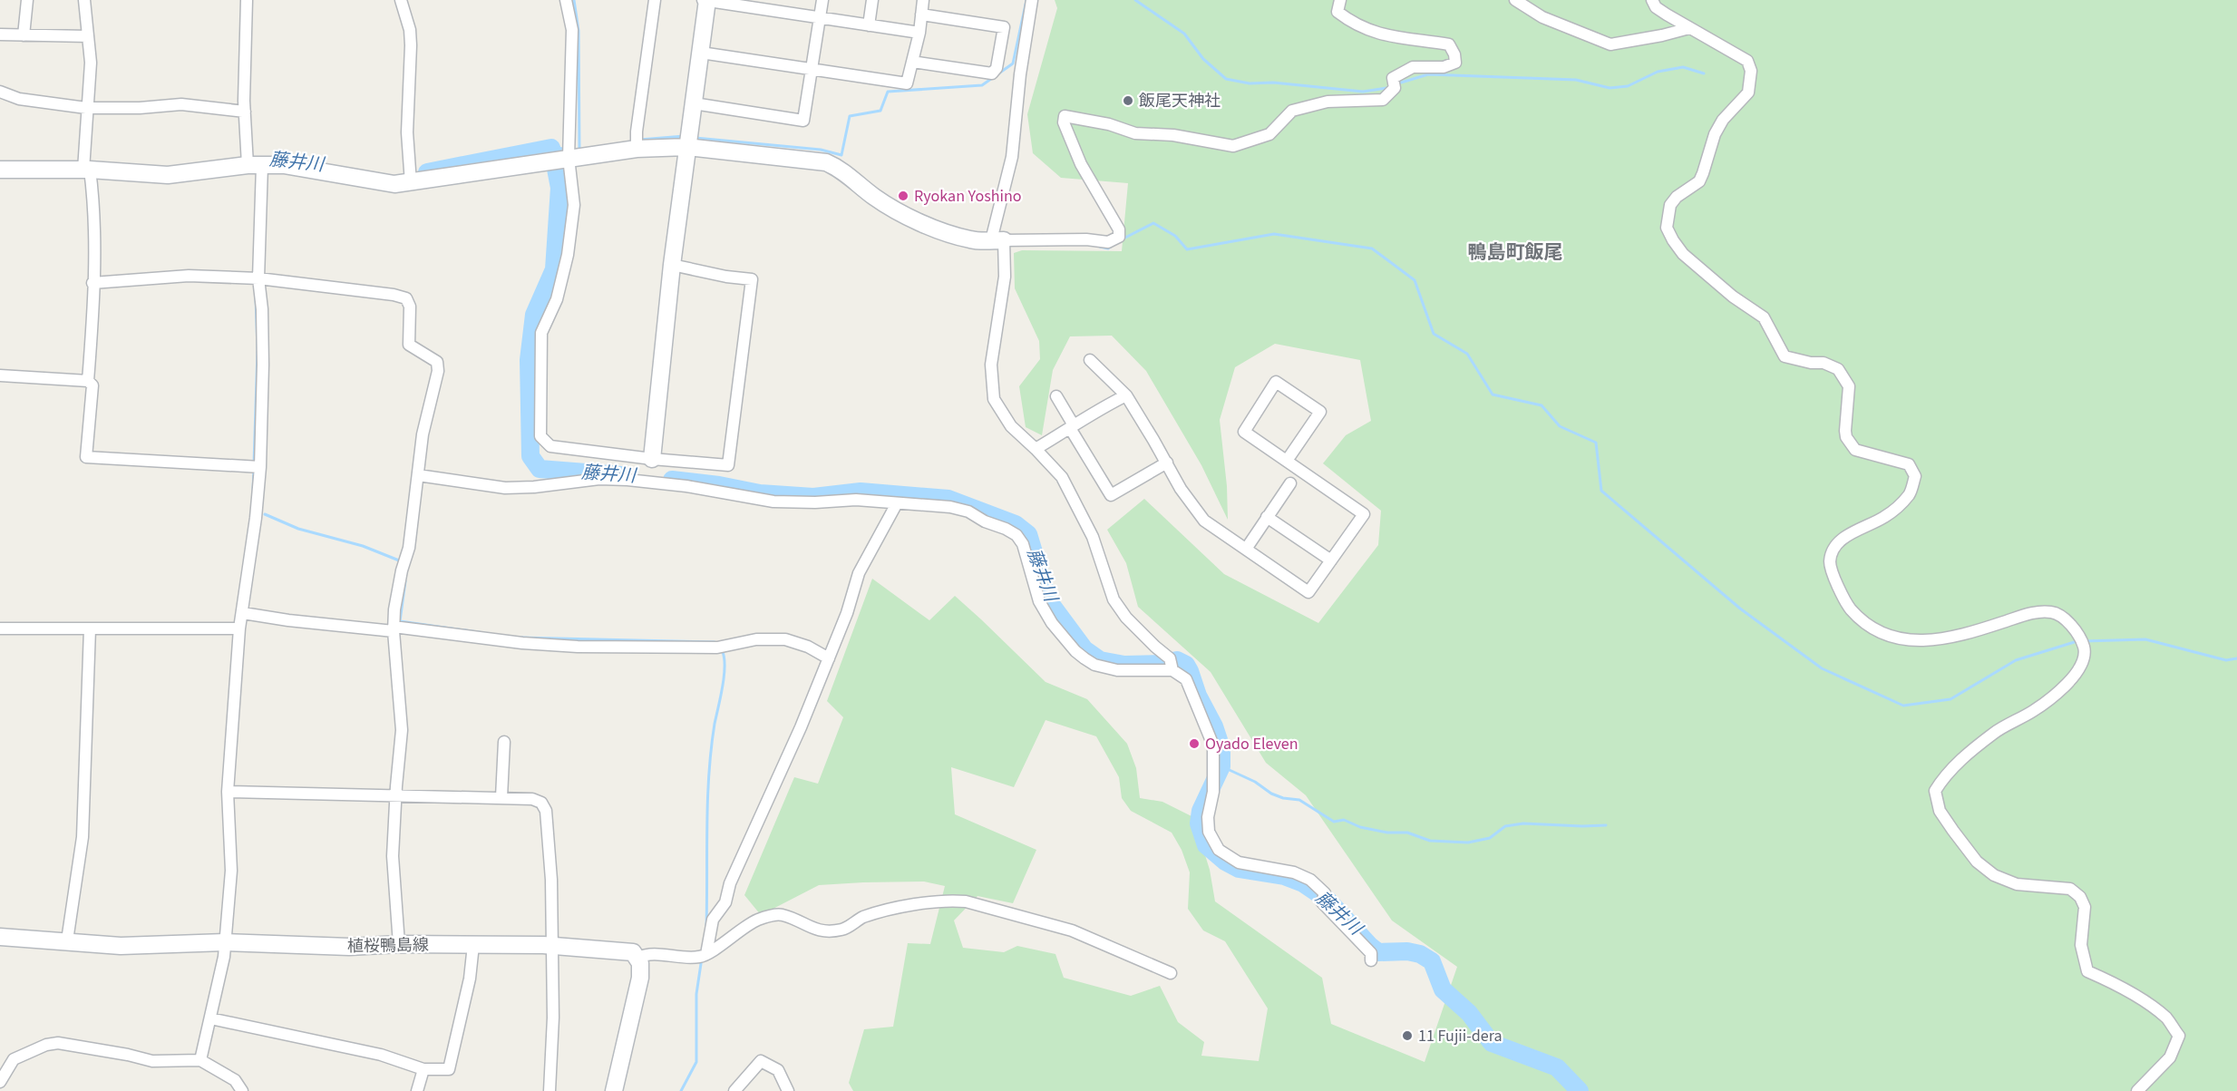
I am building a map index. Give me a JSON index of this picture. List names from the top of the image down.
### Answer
{
  "streets": {
    "street": ["植桜鴨島線"]
  },
  "districts": ["鴨島町飯尾"],
  "water": ["藤井川"],
  "places": [
    "飯尾天神社",
    "Ryokan Yoshino",
    "Oyado Eleven",
    "11 Fujii-dera"
  ]
}
